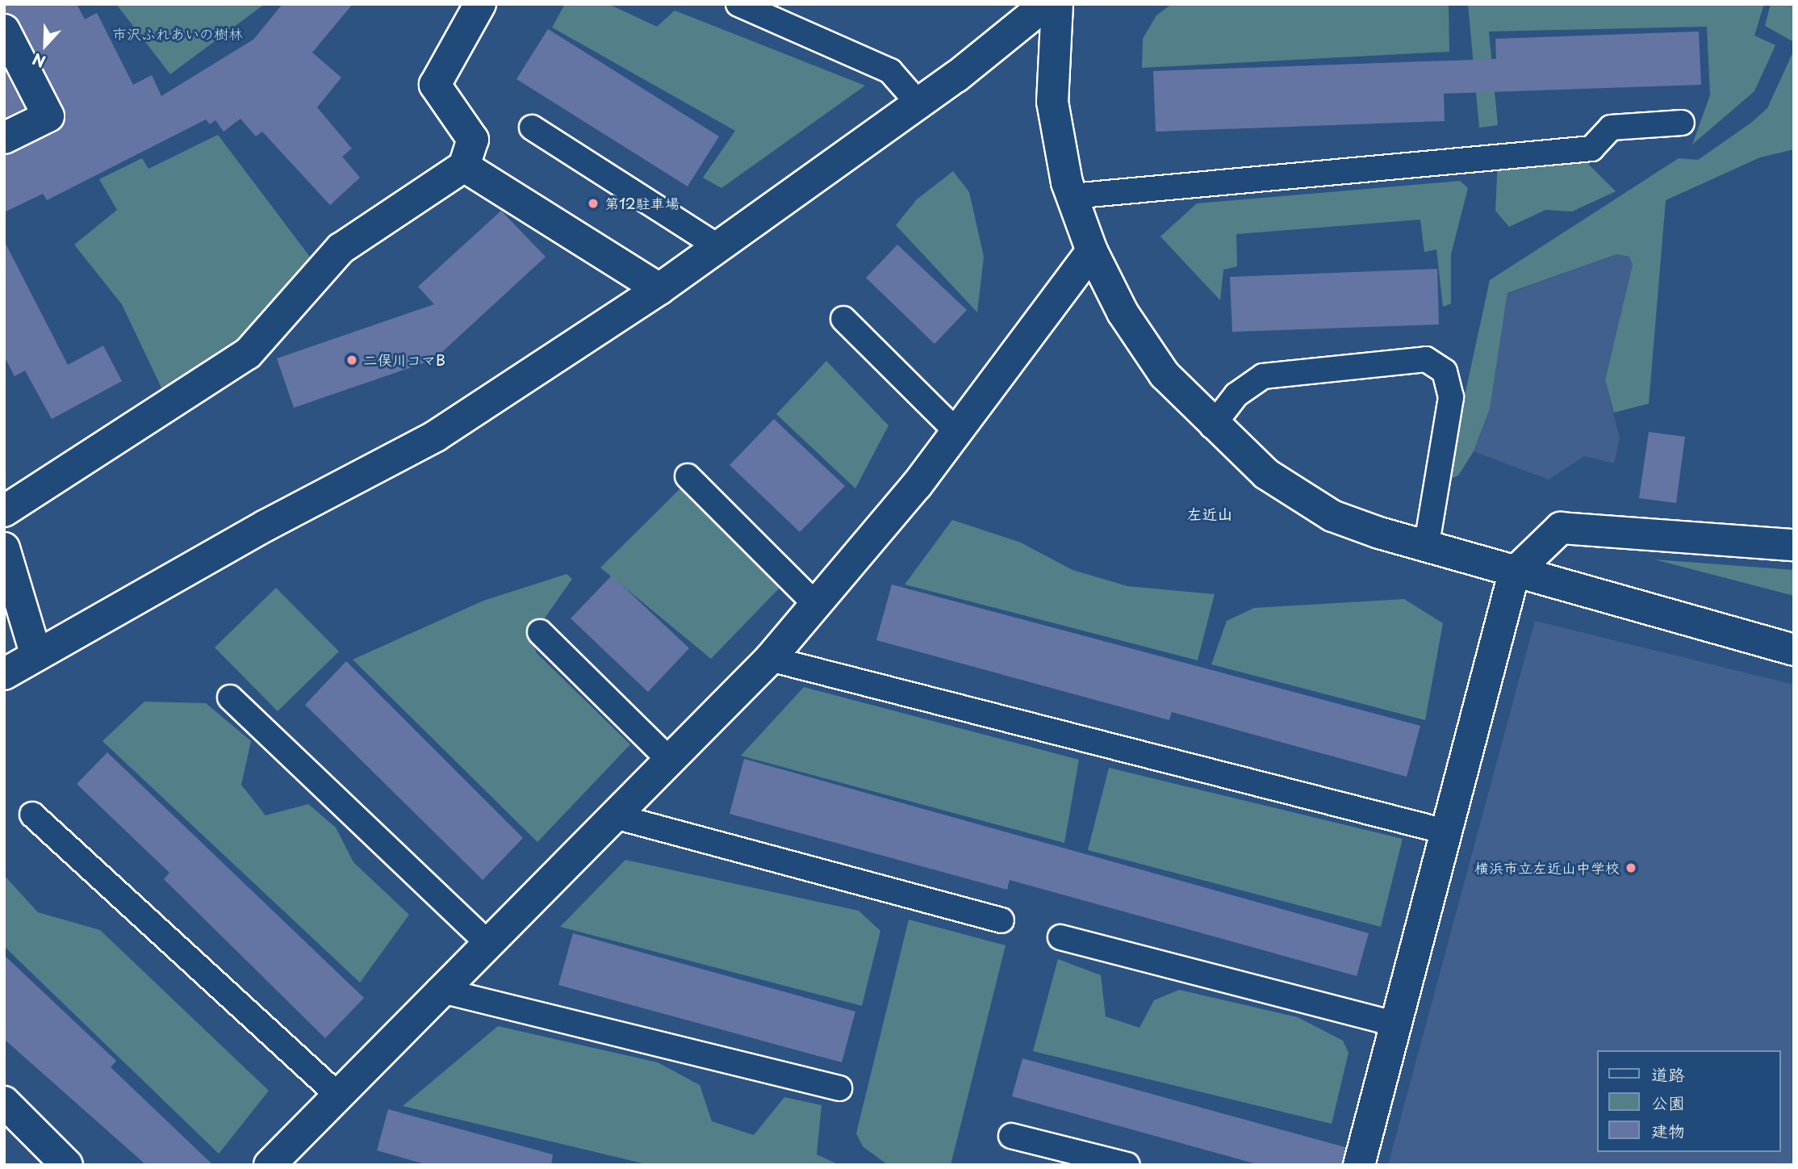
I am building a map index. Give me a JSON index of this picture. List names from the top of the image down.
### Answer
{
  "districts": ["左近山"],
  "parks": ["市沢ふれあいの樹林"],
  "places": ["第12駐車場", "二俣川コマB", "横浜市立左近山中学校"],
  "legend": ["道路", "公園", "建物"],
  "north": "bottom"
}
